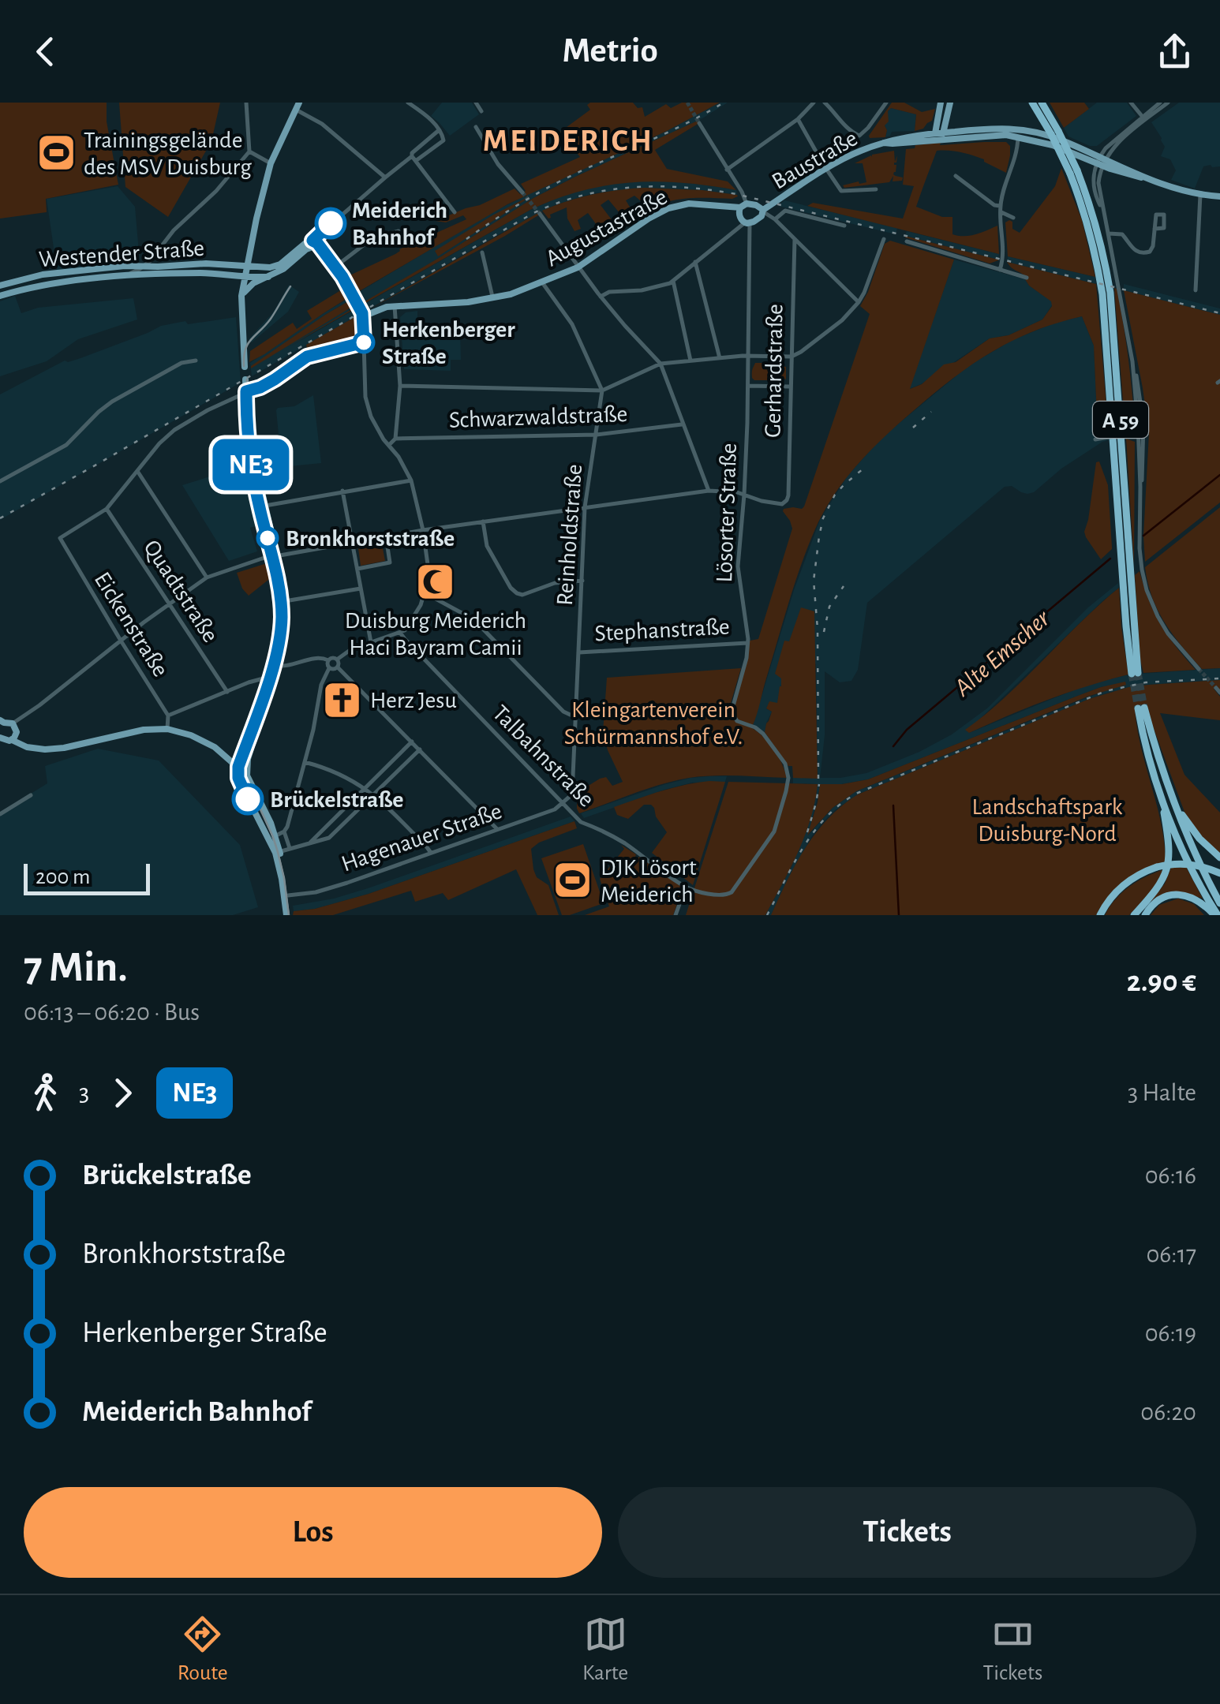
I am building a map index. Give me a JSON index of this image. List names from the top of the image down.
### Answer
{
  "streets": {
    "highway": ["A 59"],
    "main road": ["Baustraße", "Augustastraße", "Westender Straße"],
    "street": [
      "Gerhardstraße",
      "Schwarzwaldstraße",
      "Lösorter Straße",
      "Reinholdstraße",
      "Quadtstraße",
      "Eickenstraße",
      "Stephanstraße",
      "Talbahnstraße",
      "Hagenauer Straße"
    ]
  },
  "crossings": [
    ["Baustraße", "Augustastraße"],
    ["Baustraße", "Lösorter Straße"],
    ["Augustastraße", "Lösorter Straße"],
    ["Gerhardstraße", "Lösorter Straße"],
    ["Schwarzwaldstraße", "Reinholdstraße"],
    ["Lösorter Straße", "Stephanstraße"],
    ["Lösorter Straße", "Talbahnstraße"],
    ["Reinholdstraße", "Stephanstraße"],
    ["Reinholdstraße", "Talbahnstraße"],
    ["Reinholdstraße", "Hagenauer Straße"],
    ["Quadtstraße", "Eickenstraße"],
    ["Talbahnstraße", "Hagenauer Straße"]
  ],
  "districts": ["MEIDERICH"],
  "water": ["Alte Emscher"],
  "parks": ["Kleingartenverein Schürmannshof e.V.", "Landschaftspark Duisburg-Nord"],
  "places": {
    "sports": ["Trainingsgelände des MSV Duisburg", "DJK Lösort Meiderich"],
    "other": [
      "Meiderich Bahnhof",
      "Herkenberger Straße",
      "Bronkhorststraße",
      "Brückelstraße"
    ],
    "mosque": ["Duisburg Meiderich Haci Bayram Camii"],
    "church": ["Herz Jesu"]
  },
  "lines": ["bus line NE3"],
  "scale_bar": "200 m",
  "page": {
    "header": "Metrio",
    "on_map": "NE3",
    "scale": "200 m",
    "heading": ["7 Min.", "06:13 – 06:20 · Bus", "2.90 €"],
    "legs": ["3", "NE3", "3 Halte"],
    "list": [
      {
        "name": "Brückelstraße",
        "value": "06:16"
      },
      {
        "name": "Bronkhorststraße",
        "value": "06:17"
      },
      {
        "name": "Herkenberger Straße",
        "value": "06:19"
      },
      {
        "name": "Meiderich Bahnhof",
        "value": "06:20"
      }
    ],
    "buttons": ["Los", "Tickets"],
    "tabs": ["Route", "Karte", "Tickets"]
  }
}
